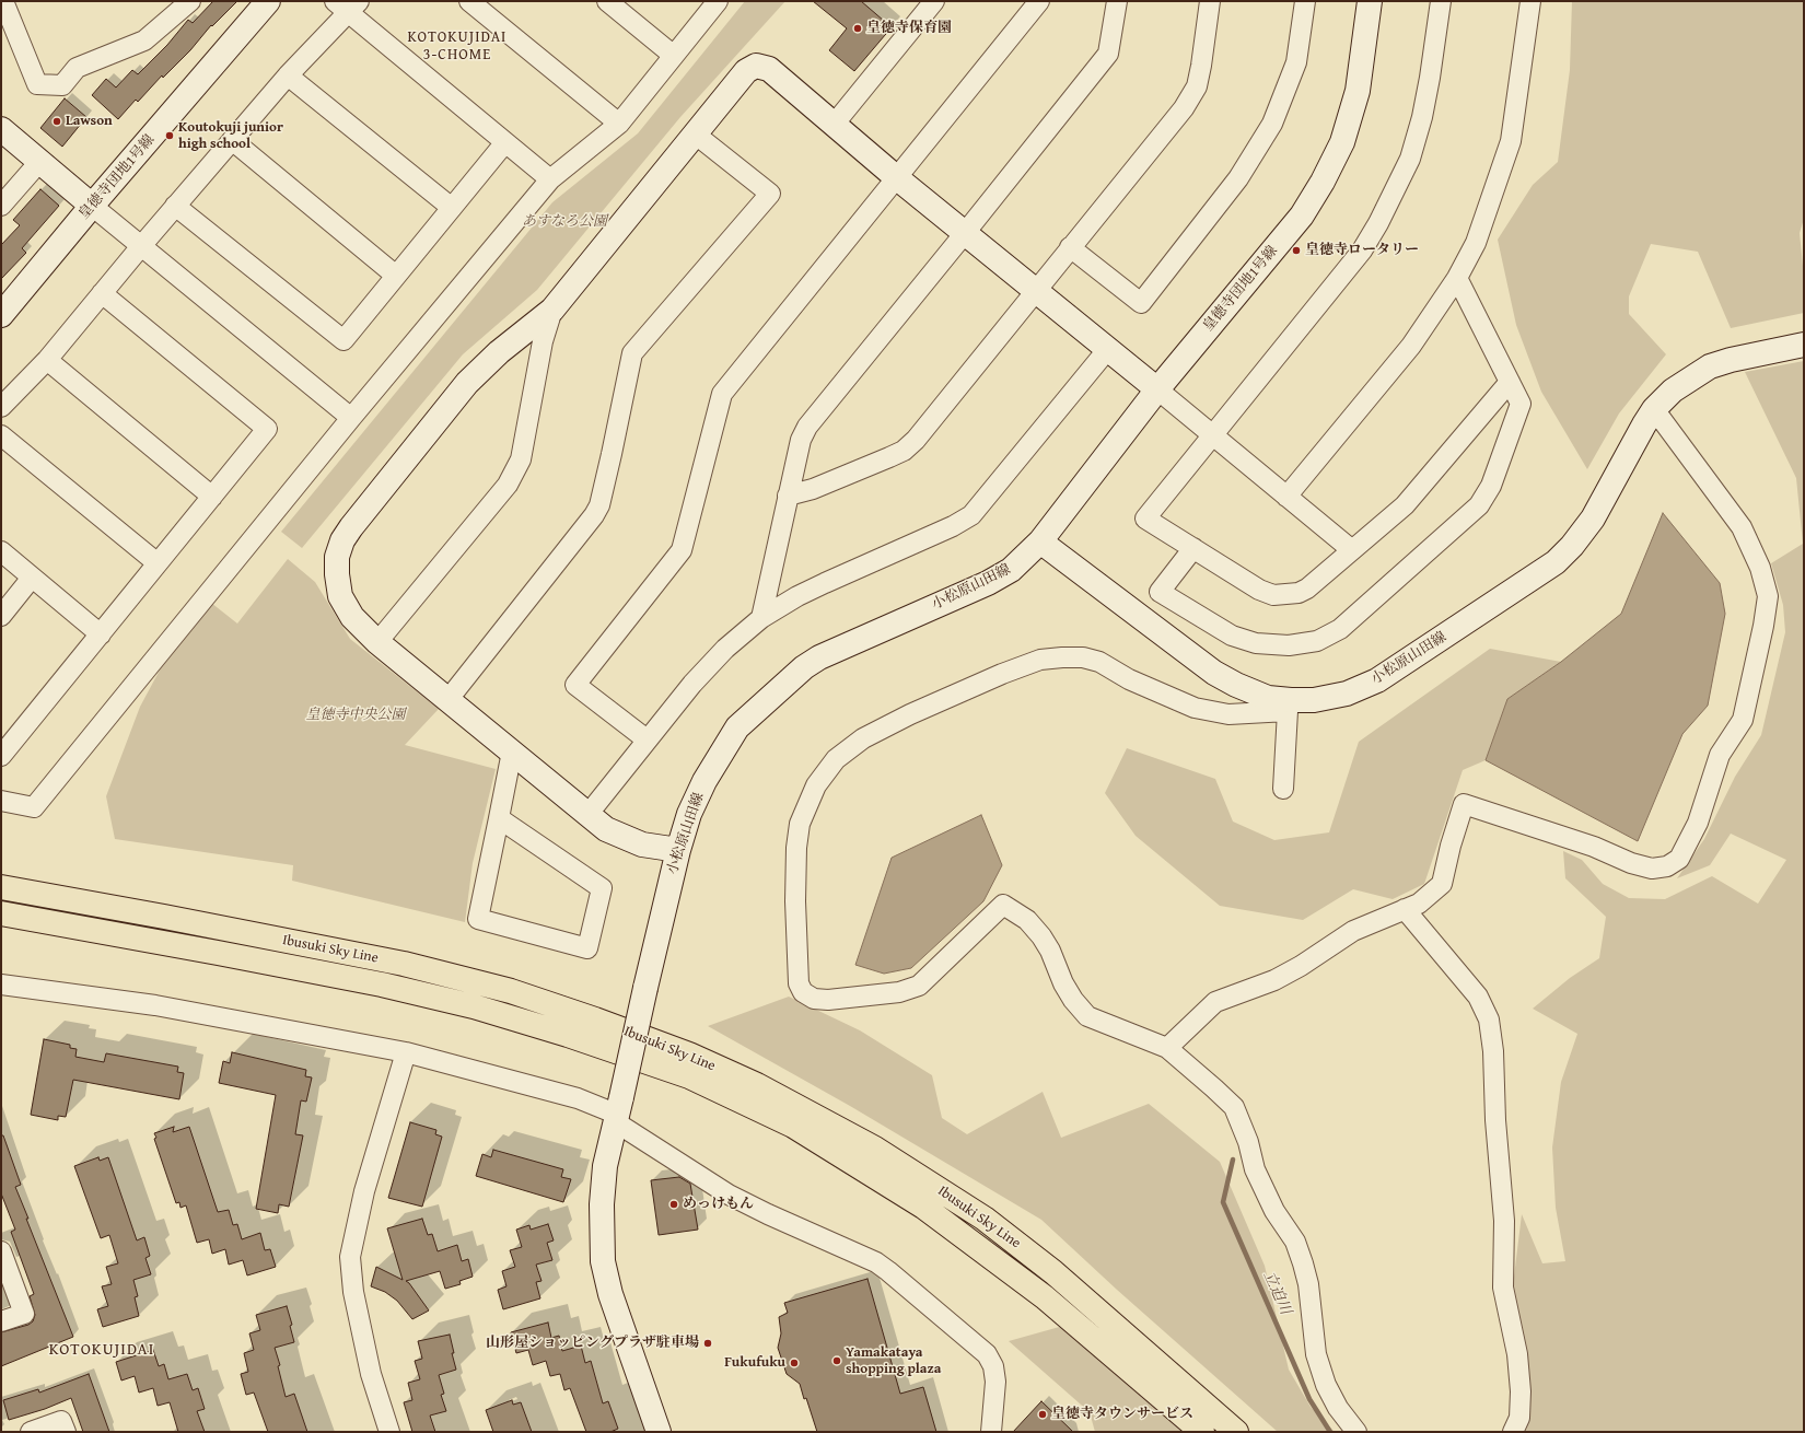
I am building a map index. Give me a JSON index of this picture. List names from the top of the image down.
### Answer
{
  "streets": {
    "main road": ["Ibusuki Sky Line"],
    "street": ["皇徳寺団地1号線", "小松原山田線"]
  },
  "crossings": [
    ["皇徳寺団地1号線", "小松原山田線"]
  ],
  "districts": ["KOTOKUJIDAI 3-CHOME", "KOTOKUJIDAI"],
  "water": ["立迫川"],
  "parks": ["あすなろ公園", "皇徳寺中央公園"],
  "places": [
    "皇徳寺保育園",
    "Lawson",
    "Koutokuji junior high school",
    "皇徳寺ロータリー",
    "めっけもん",
    "山形屋ショッピングプラザ駐車場",
    "Yamakataya shopping plaza",
    "Fukufuku",
    "皇徳寺タウンサービス"
  ]
}
